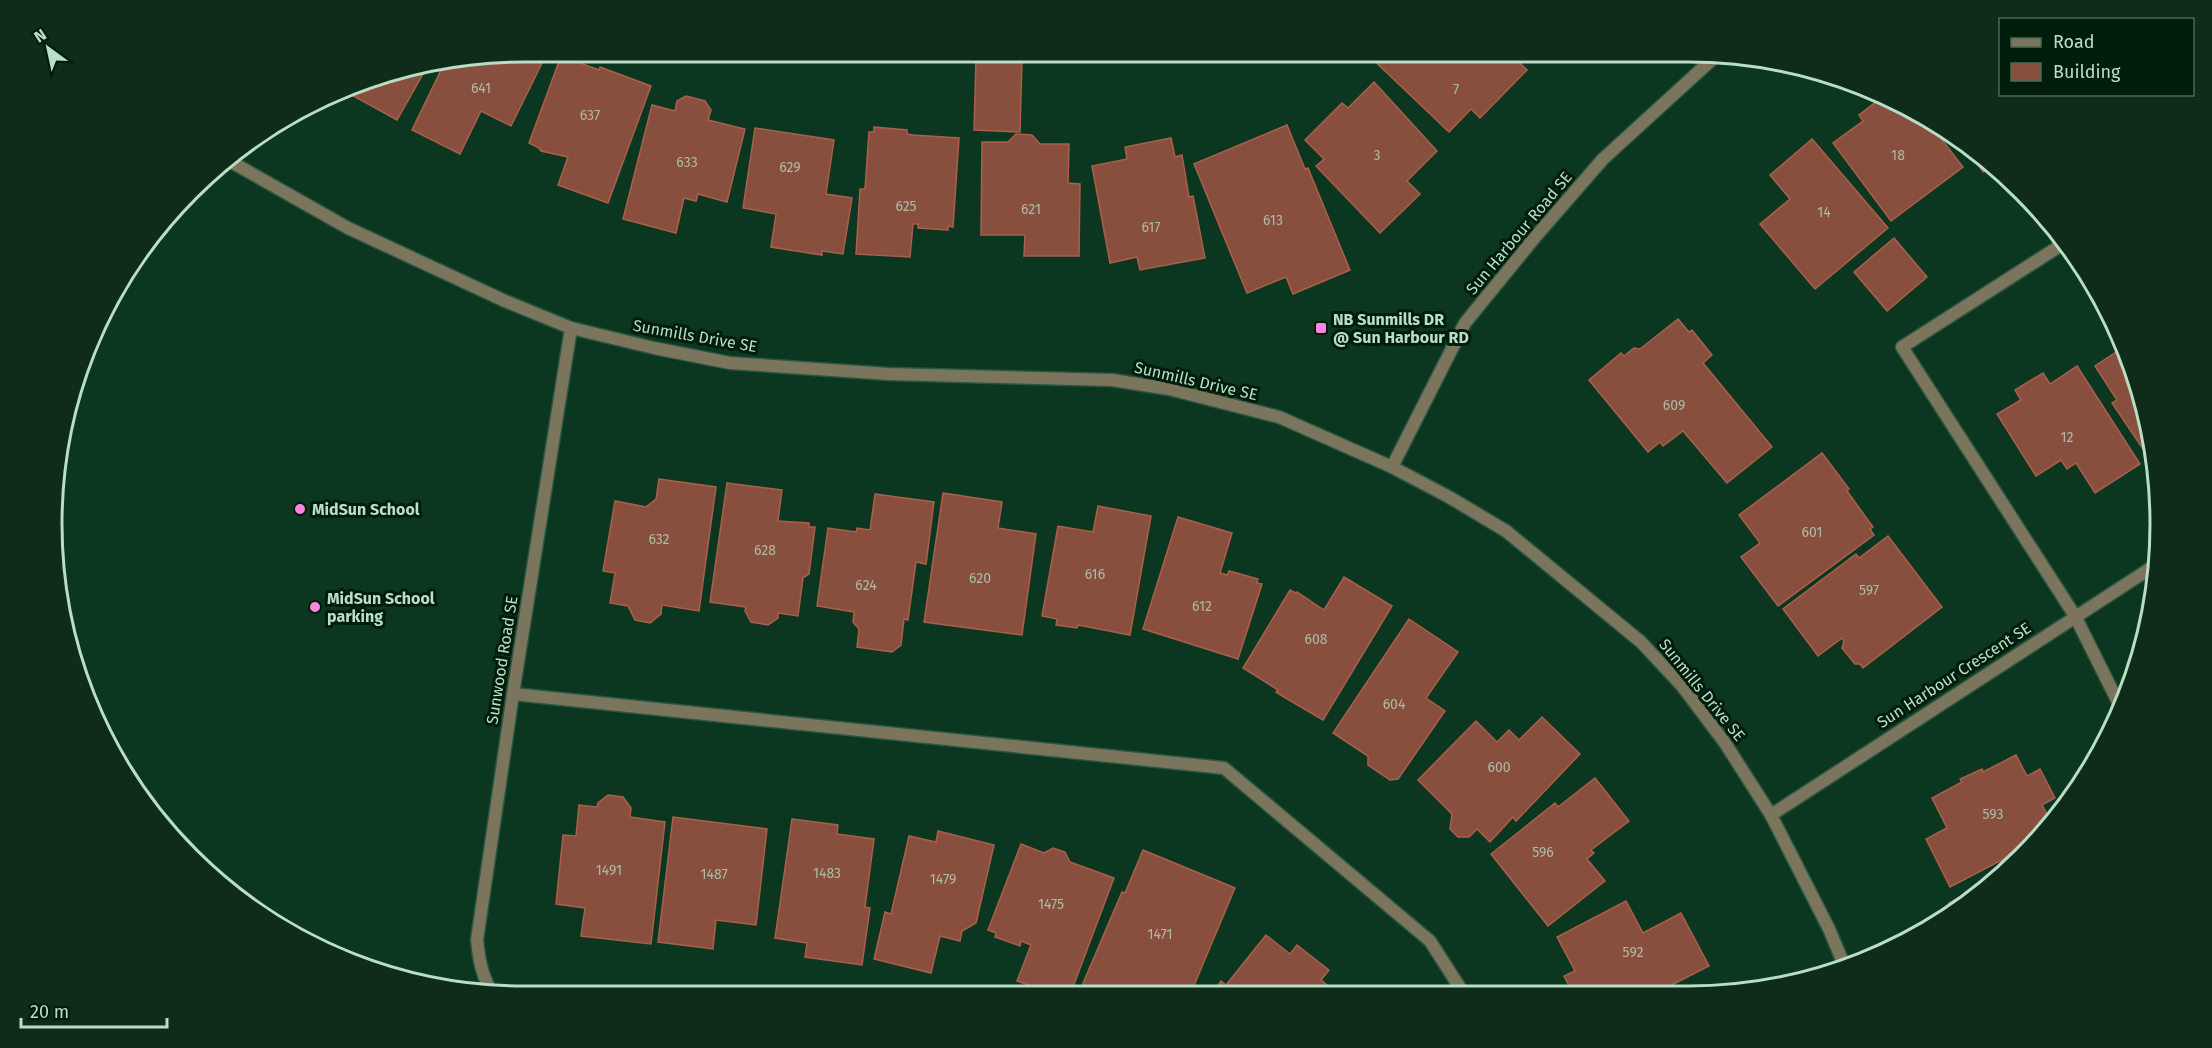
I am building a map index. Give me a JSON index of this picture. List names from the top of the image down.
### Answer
{
  "streets": {
    "street": [
      "Sun Harbour Road SE",
      "Sunmills Drive SE",
      "Sunwood Road SE",
      "Sun Harbour Crescent SE"
    ]
  },
  "crossings": [
    ["Sun Harbour Road SE", "Sunmills Drive SE"],
    ["Sunmills Drive SE", "Sunwood Road SE"],
    ["Sunmills Drive SE", "Sun Harbour Crescent SE"]
  ],
  "places": {
    "transit": ["NB Sunmills DR @ Sun Harbour RD"],
    "other": ["MidSun School", "MidSun School parking"]
  },
  "house_numbers": [
    "641",
    "7",
    "637",
    "3",
    "18",
    "633",
    "629",
    "625",
    "621",
    "14",
    "613",
    "617",
    "609",
    "12",
    "601",
    "632",
    "628",
    "616",
    "620",
    "624",
    "597",
    "612",
    "608",
    "604",
    "600",
    "593",
    "596",
    "1491",
    "1483",
    "1487",
    "1479",
    "1475",
    "1471",
    "592"
  ],
  "legend": ["Road", "Building"],
  "scale_bar": "20 m",
  "north": "top left"
}
